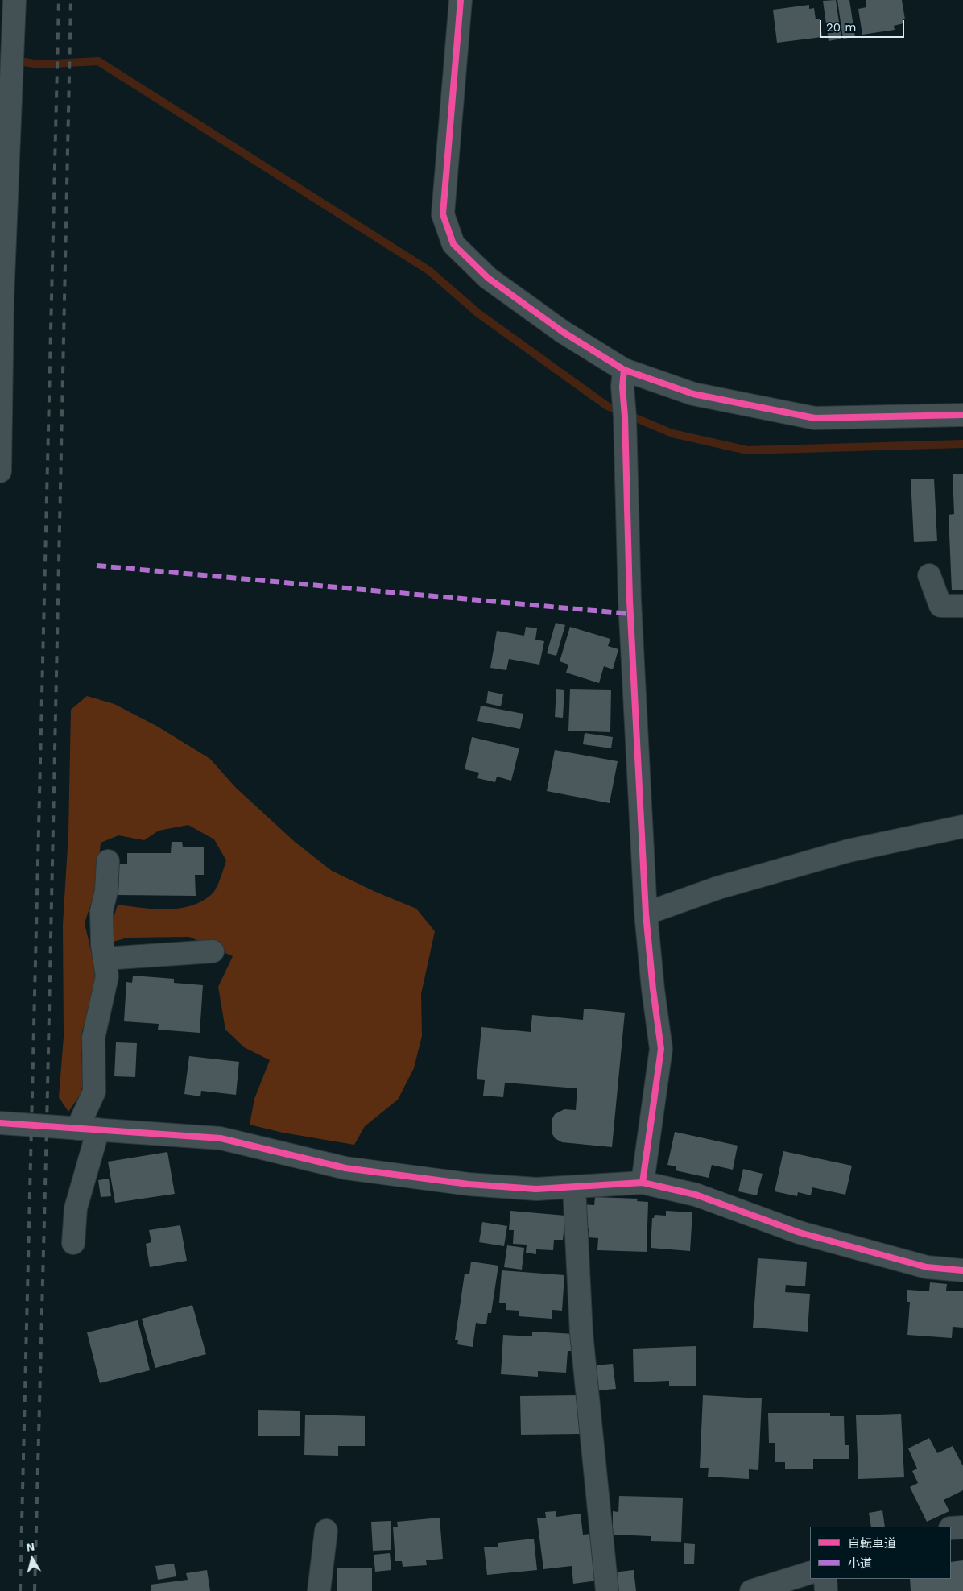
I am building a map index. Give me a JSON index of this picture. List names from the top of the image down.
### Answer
{
  "legend": ["自転車道", "小道"],
  "scale_bar": "20 m",
  "north": "top"
}
